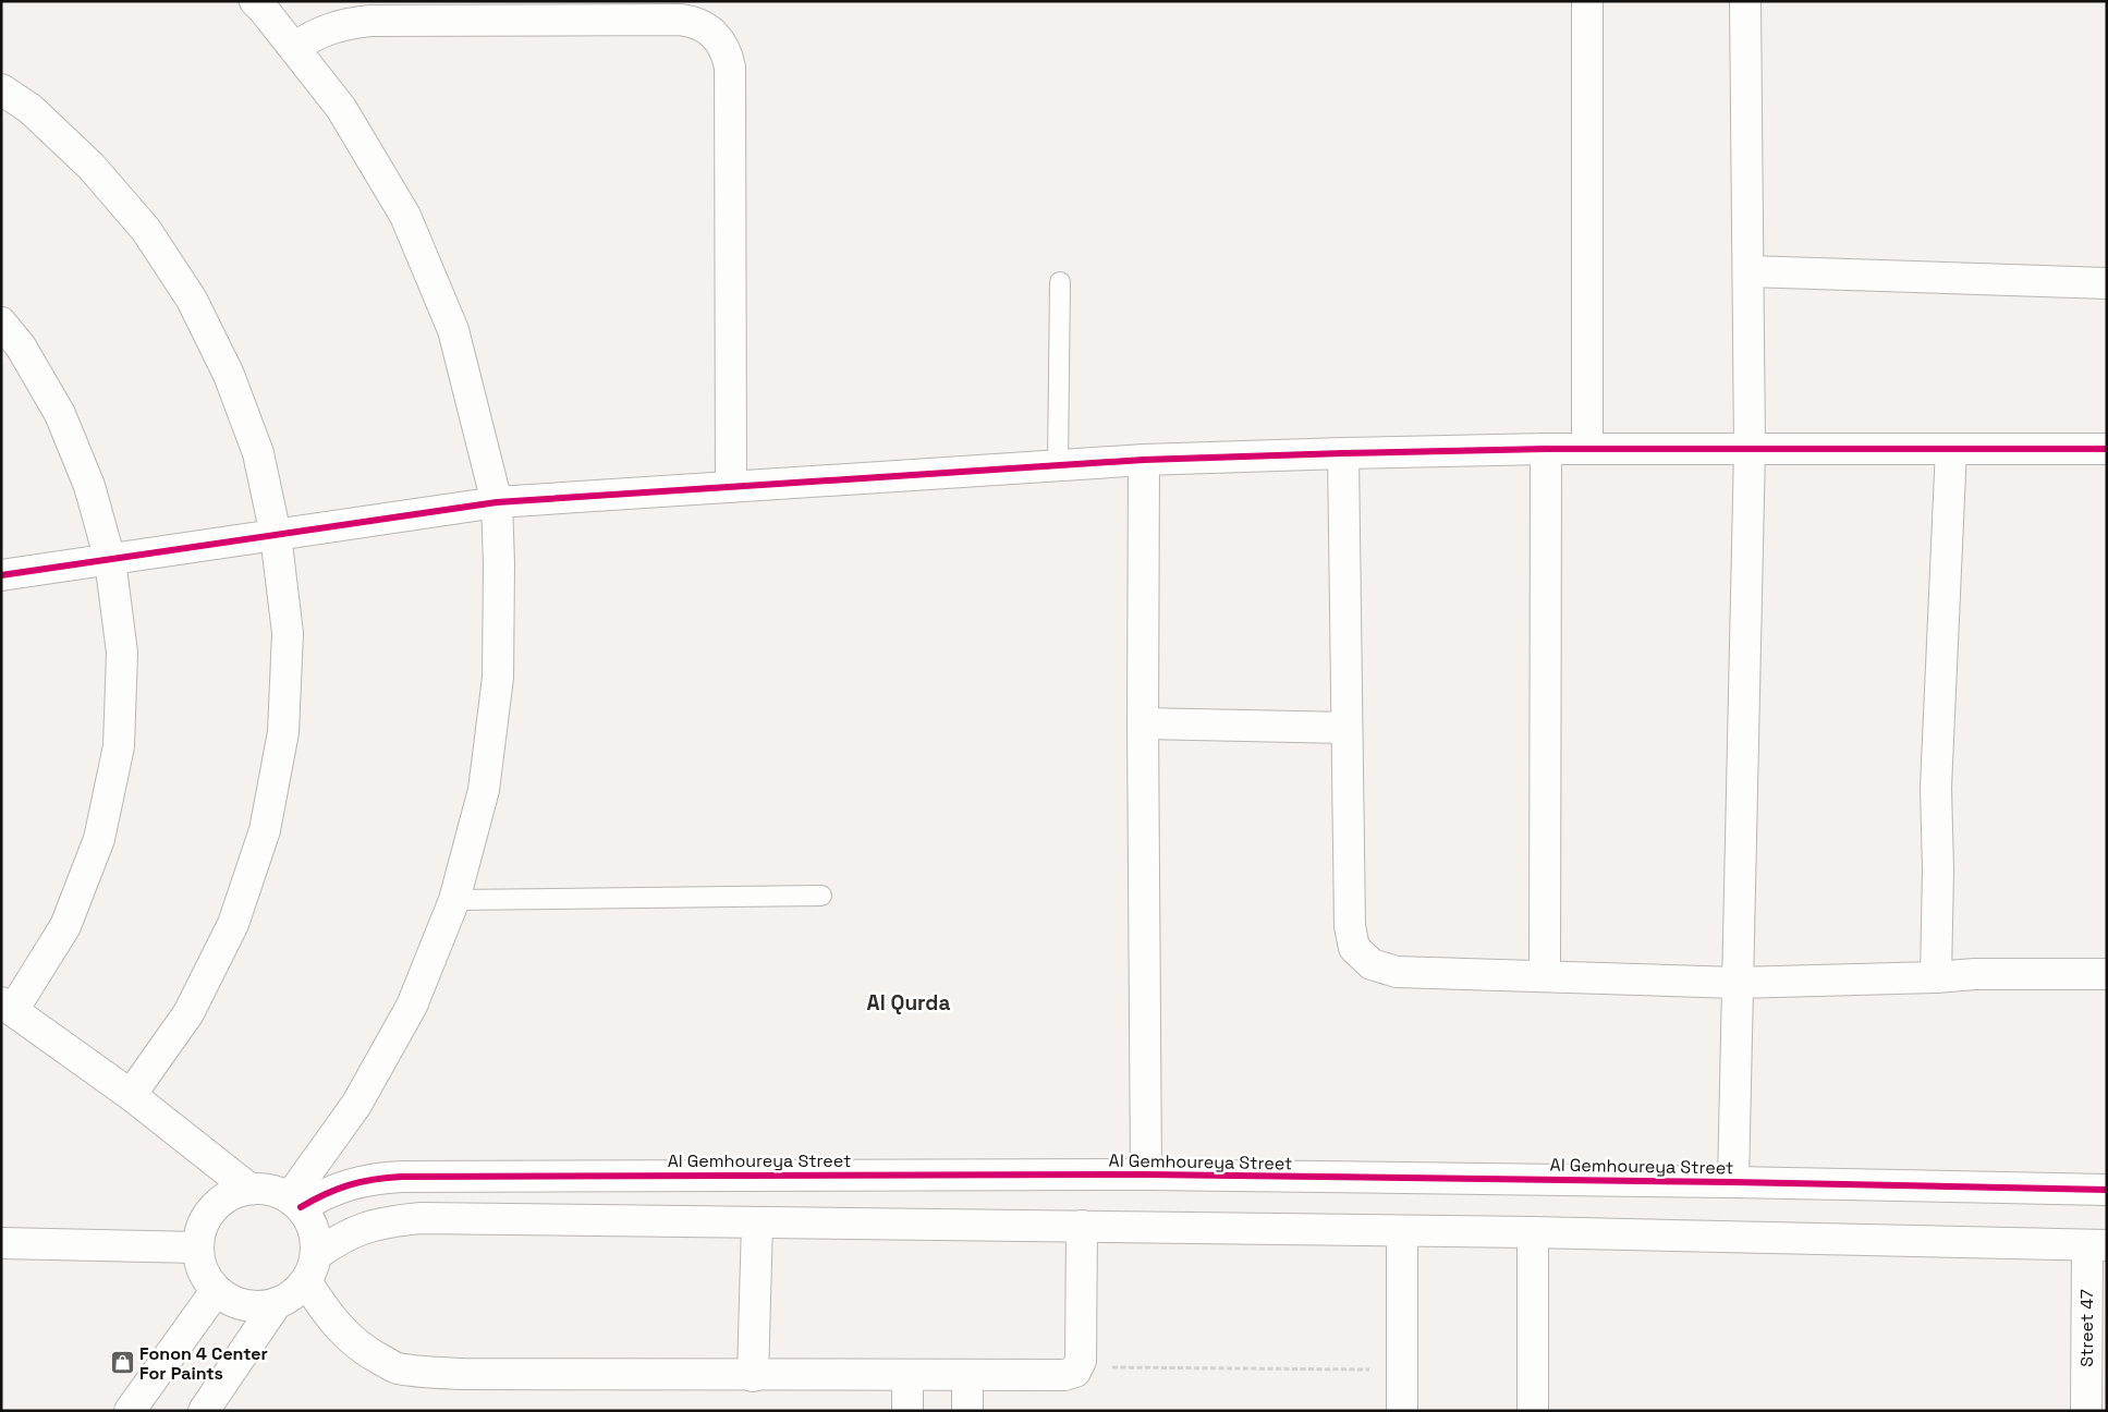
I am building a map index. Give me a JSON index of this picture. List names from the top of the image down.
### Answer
{
  "streets": {
    "street": ["Al Gemhoureya Street", "Street 47"]
  },
  "districts": ["Al Qurda"],
  "places": {
    "shop": ["Fonon 4 Center For Paints"]
  }
}
